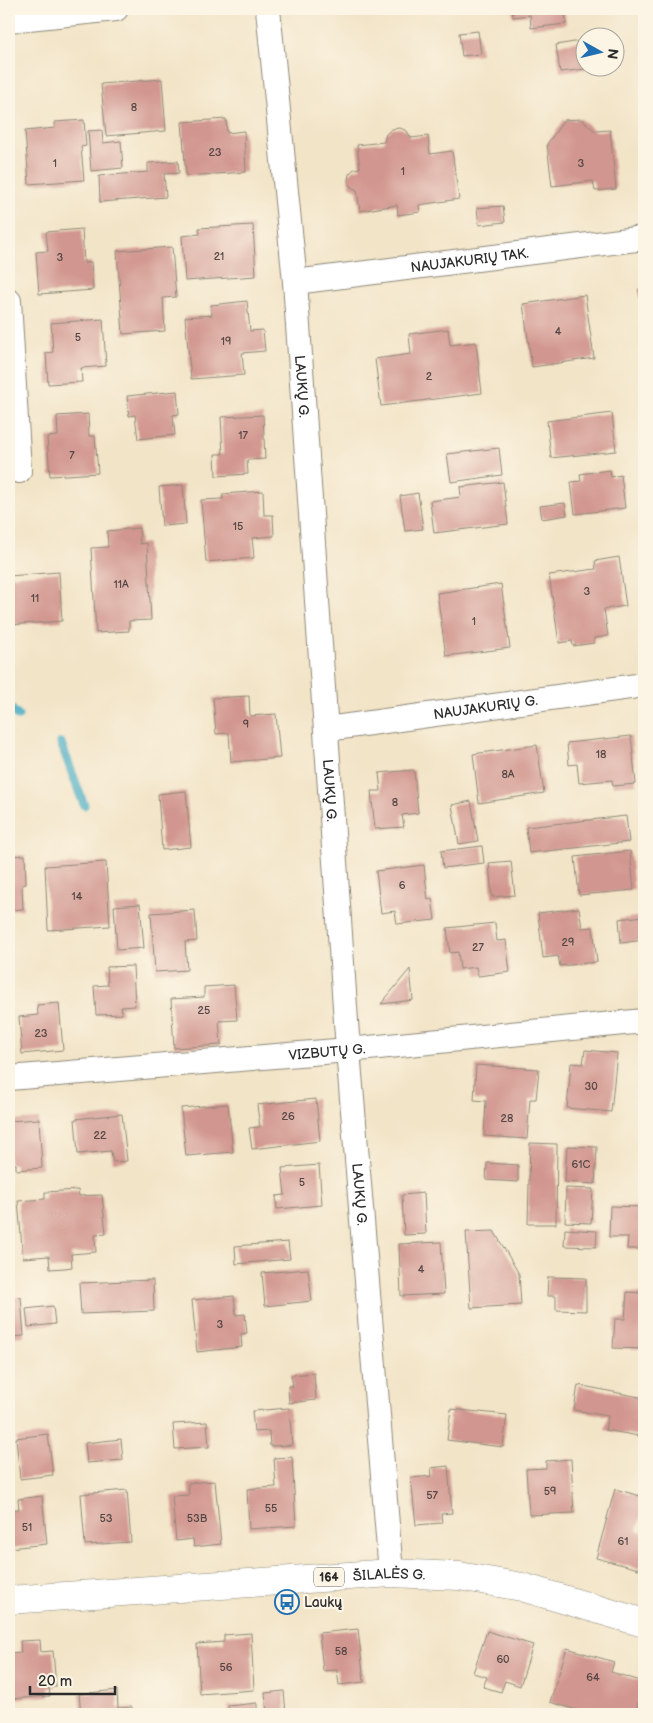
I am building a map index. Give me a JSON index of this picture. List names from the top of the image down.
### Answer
{
  "streets": {
    "main road": ["ŠILALĖS G.", "164"],
    "street": [
      "NAUJAKURIŲ TAK.",
      "LAUKŲ G.",
      "NAUJAKURIŲ G.",
      "VIZBUTŲ G."
    ]
  },
  "crossings": [
    ["NAUJAKURIŲ TAK.", "LAUKŲ G."],
    ["LAUKŲ G.", "NAUJAKURIŲ G."],
    ["LAUKŲ G.", "VIZBUTŲ G."],
    ["LAUKŲ G.", "ŠILALĖS G."]
  ],
  "places": {
    "bus stop": ["Laukų"]
  },
  "house_numbers": [
    "8",
    "23",
    "1",
    "3",
    "1",
    "21",
    "3",
    "4",
    "5",
    "19",
    "2",
    "17",
    "7",
    "15",
    "11A",
    "3",
    "11",
    "1",
    "9",
    "18",
    "8A",
    "8",
    "6",
    "14",
    "29",
    "27",
    "25",
    "23",
    "30",
    "26",
    "28",
    "22",
    "61C",
    "5",
    "4",
    "3",
    "59",
    "57",
    "55",
    "53",
    "53B",
    "51",
    "61",
    "58",
    "60",
    "56",
    "64"
  ],
  "scale_bar": "20 m",
  "north": "right"
}
